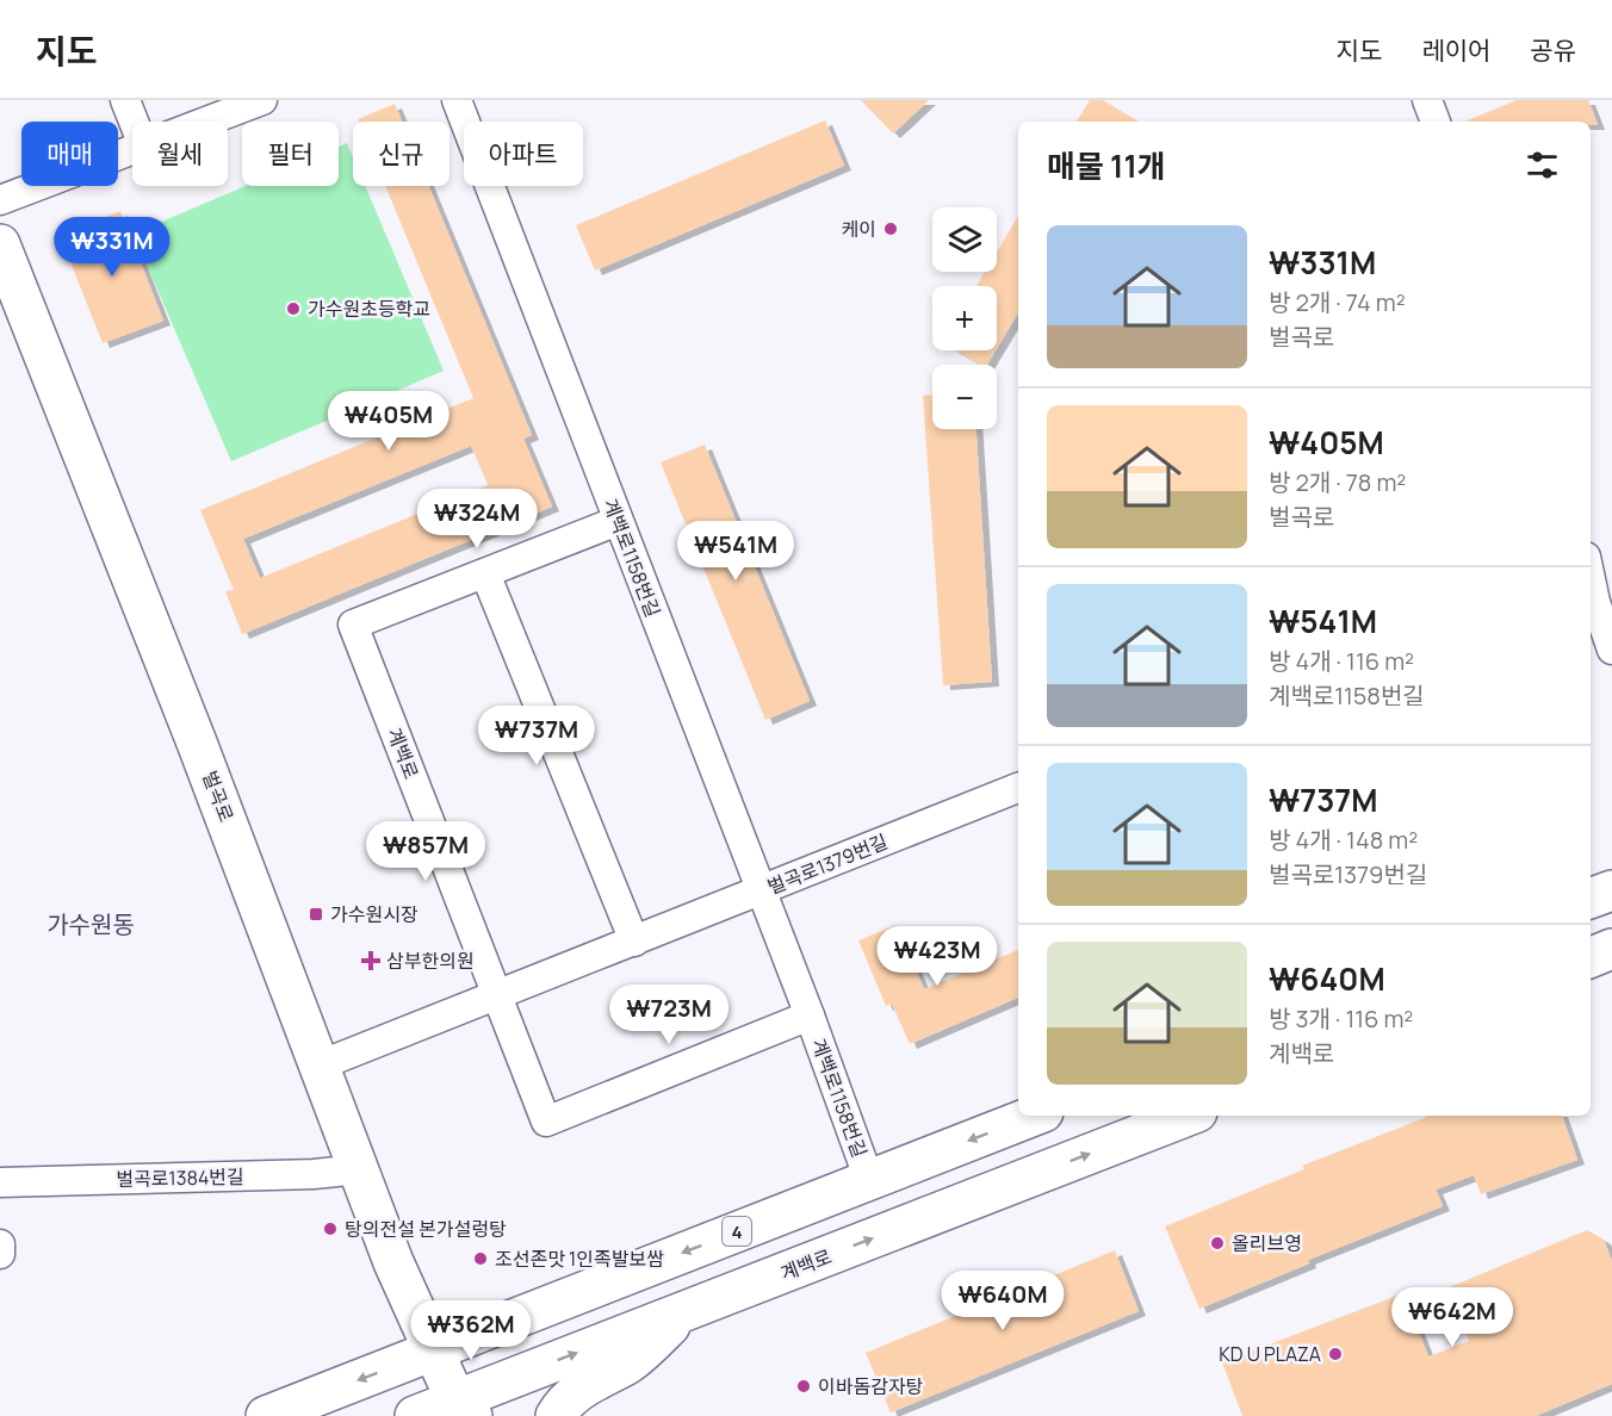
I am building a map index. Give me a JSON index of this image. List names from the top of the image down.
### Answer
{
  "streets": {
    "main road": ["계백로", "벌곡로", "4"],
    "street": ["계백로1158번길", "벌곡로1379번길", "벌곡로1384번길"]
  },
  "crossings": [
    ["계백로1158번길", "계백로"],
    ["계백로1158번길", "벌곡로1379번길"],
    ["계백로1158번길", "4"],
    ["계백로", "벌곡로"],
    ["계백로", "벌곡로1379번길"],
    ["벌곡로", "벌곡로1379번길"],
    ["벌곡로", "벌곡로1384번길"],
    ["벌곡로", "4"]
  ],
  "one_way": ["계백로"],
  "districts": ["가수원동"],
  "places": {
    "other": [
      "케이",
      "가수원초등학교",
      "탕의전설 본가설렁탕",
      "올리브영",
      "조선존맛 1인족발보쌈",
      "KD U PLAZA",
      "이바돔감자탕"
    ],
    "transit": ["가수원시장"],
    "health": ["삼부한의원"]
  },
  "page": {
    "header": "지도",
    "nav": ["지도", "레이어", "공유"],
    "chip": [
      "매매",
      "월세",
      "필터",
      "신규",
      "아파트"
    ],
    "heading": "매물 11개",
    "map_buttons": ["+", "−"],
    "list": [
      {
        "name": "₩331M",
        "note": "방 2개 · 74 m² · 벌곡로"
      },
      {
        "name": "₩405M",
        "note": "방 2개 · 78 m² · 벌곡로"
      },
      {
        "name": "₩541M",
        "note": "방 4개 · 116 m² · 계백로1158번길"
      },
      {
        "name": "₩737M",
        "note": "방 4개 · 148 m² · 벌곡로1379번길"
      },
      {
        "name": "₩640M",
        "note": "방 3개 · 116 m² · 계백로"
      }
    ],
    "price": [
      "₩331M",
      "₩405M",
      "₩324M",
      "₩541M",
      "₩737M",
      "₩857M",
      "₩423M",
      "₩723M",
      "₩640M",
      "₩642M",
      "₩362M"
    ]
  }
}
